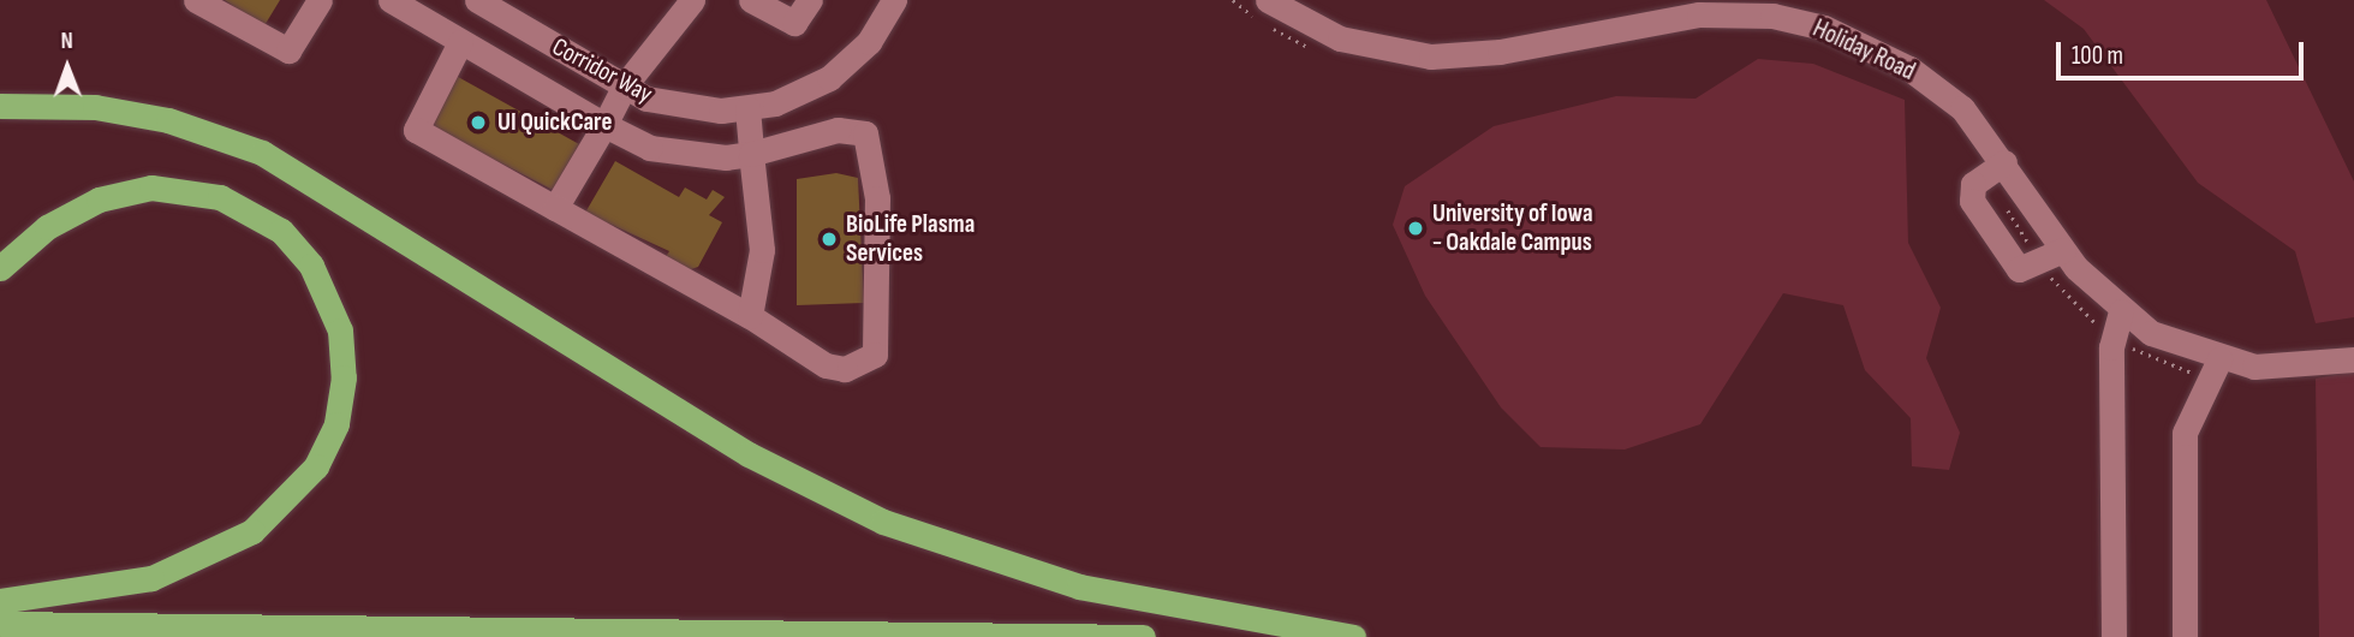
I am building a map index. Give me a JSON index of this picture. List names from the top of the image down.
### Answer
{
  "streets": {
    "street": ["Holiday Road", "Corridor Way"]
  },
  "places": ["UI QuickCare", "University of Iowa - Oakdale Campus", "BioLife Plasma Services"],
  "scale_bar": "100 m",
  "north": "top"
}
